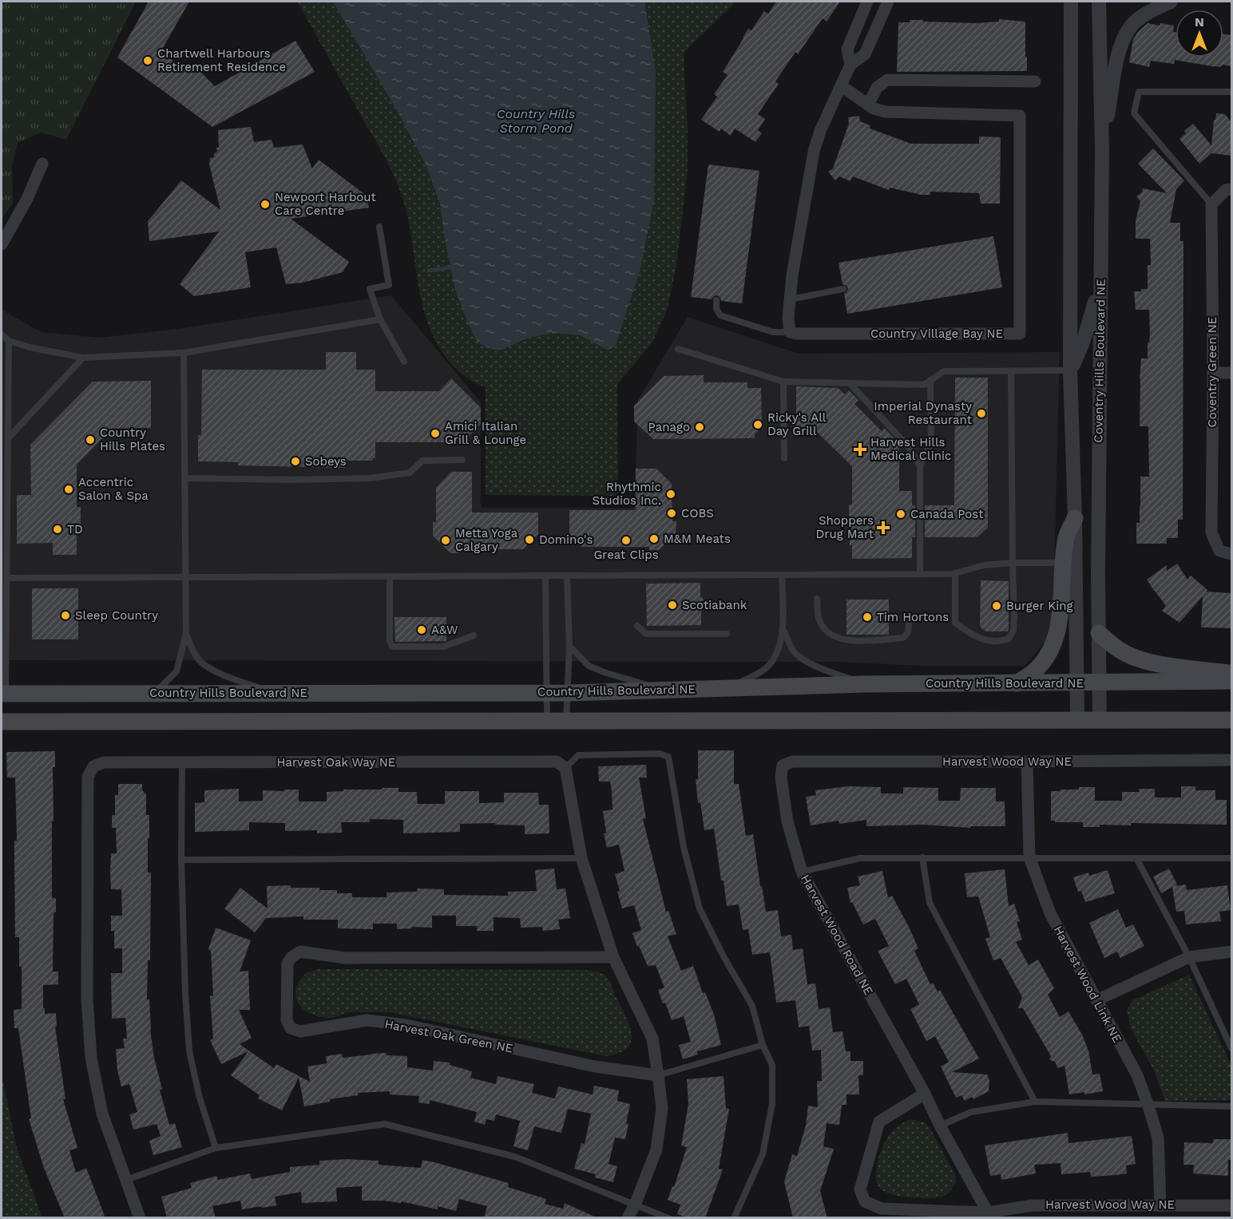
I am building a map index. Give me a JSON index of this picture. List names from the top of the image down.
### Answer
{
  "streets": {
    "main road": ["Country Hills Boulevard NE"],
    "street": [
      "Country Village Bay NE",
      "Coventry Hills Boulevard NE",
      "Coventry Green NE",
      "Harvest Wood Way NE",
      "Harvest Oak Way NE",
      "Harvest Wood Road NE",
      "Harvest Wood Link NE",
      "Harvest Oak Green NE"
    ]
  },
  "crossings": [
    ["Coventry Hills Boulevard NE", "Country Hills Boulevard NE"],
    ["Harvest Wood Way NE", "Harvest Wood Road NE"],
    ["Harvest Wood Way NE", "Harvest Wood Link NE"]
  ],
  "water": ["Country Hills Storm Pond"],
  "places": {
    "other": [
      "Chartwell Harbours Retirement Residence",
      "Newport Harbout Care Centre",
      "Imperial Dynasty Restaurant",
      "Ricky's All Day Grill",
      "Panago",
      "Amici Italian Grill & Lounge",
      "Country Hills Plates",
      "Sobeys",
      "Accentric Salon & Spa",
      "Rhythmic Studios Inc.",
      "COBS",
      "Canada Post",
      "TD",
      "M&M Meats",
      "Domino's",
      "Metta Yoga Calgary",
      "Great Clips",
      "Scotiabank",
      "Burger King",
      "Sleep Country",
      "Tim Hortons",
      "A&W"
    ],
    "health": ["Harvest Hills Medical Clinic", "Shoppers Drug Mart"]
  },
  "north": "top"
}
